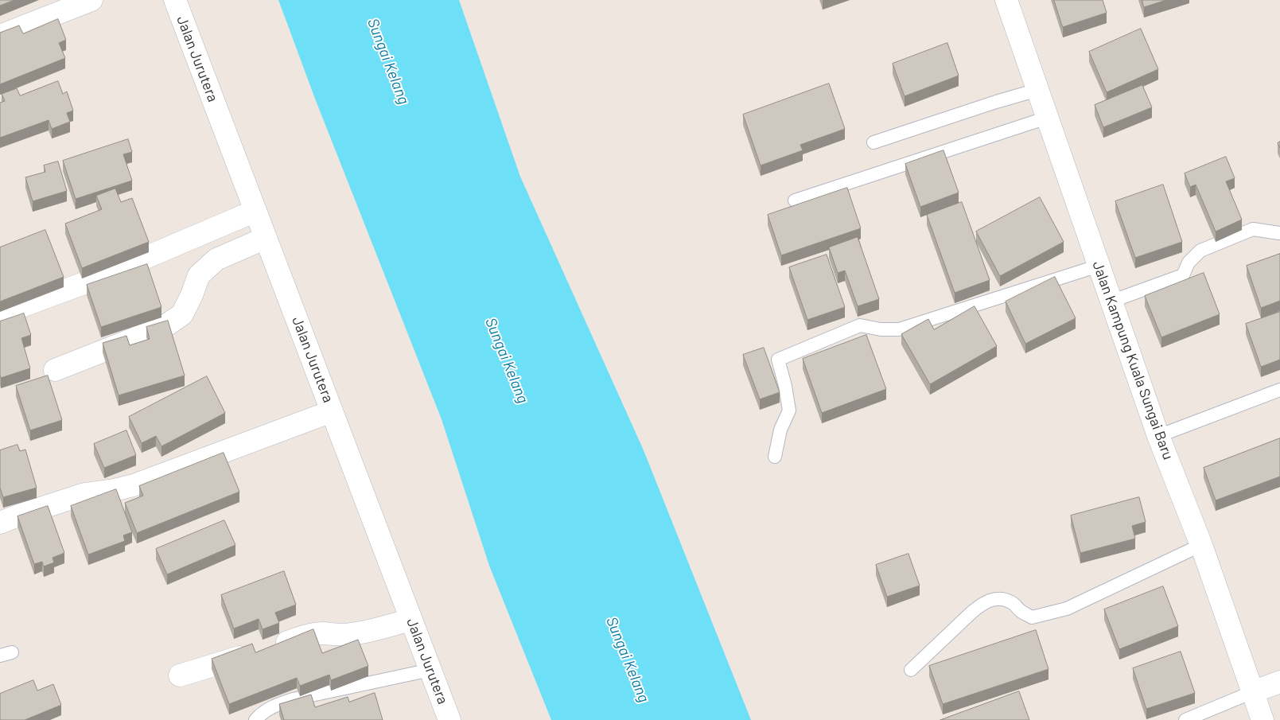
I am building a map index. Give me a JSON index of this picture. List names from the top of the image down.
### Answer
{
  "streets": {
    "street": ["Jalan Jurutera", "Jalan Kampung Kuala Sungai Baru"]
  },
  "water": ["Sungai Kelang"]
}
